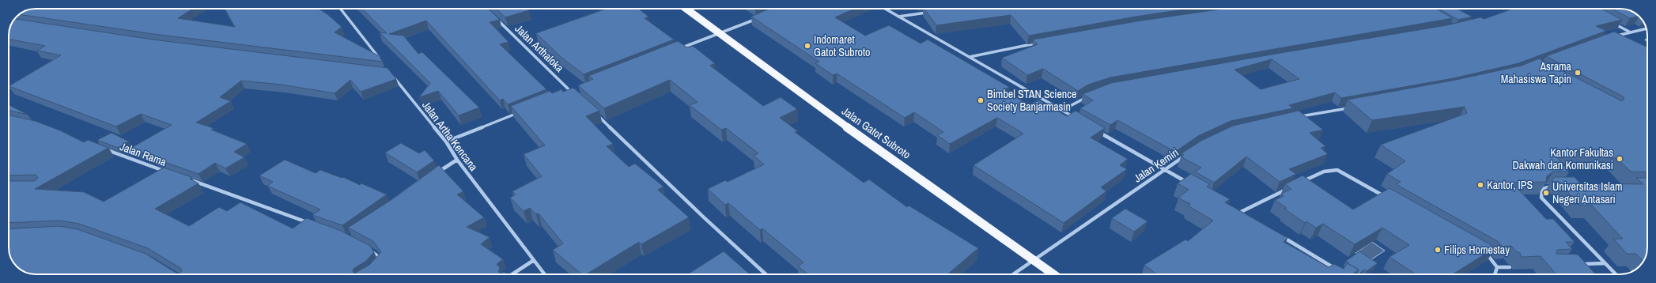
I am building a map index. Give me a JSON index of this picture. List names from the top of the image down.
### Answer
{
  "streets": {
    "main road": ["Jalan Gatot Subroto"],
    "street": [
      "Jalan Arthaloka",
      "Jalan Artha Kencana",
      "Jalan Rama",
      "Jalan Kemiri"
    ]
  },
  "crossings": [
    ["Jalan Gatot Subroto", "Jalan Kemiri"]
  ],
  "places": [
    "Indomaret Gatot Subroto",
    "Asrama Mahasiswa Tapin",
    "Bimbel STAN Science Society Banjarmasin",
    "Kantor Fakultas Dakwah dan Komunikasi",
    "Kantor, IPS",
    "Universitas Islam Negeri Antasari",
    "Filips Homestay"
  ]
}
